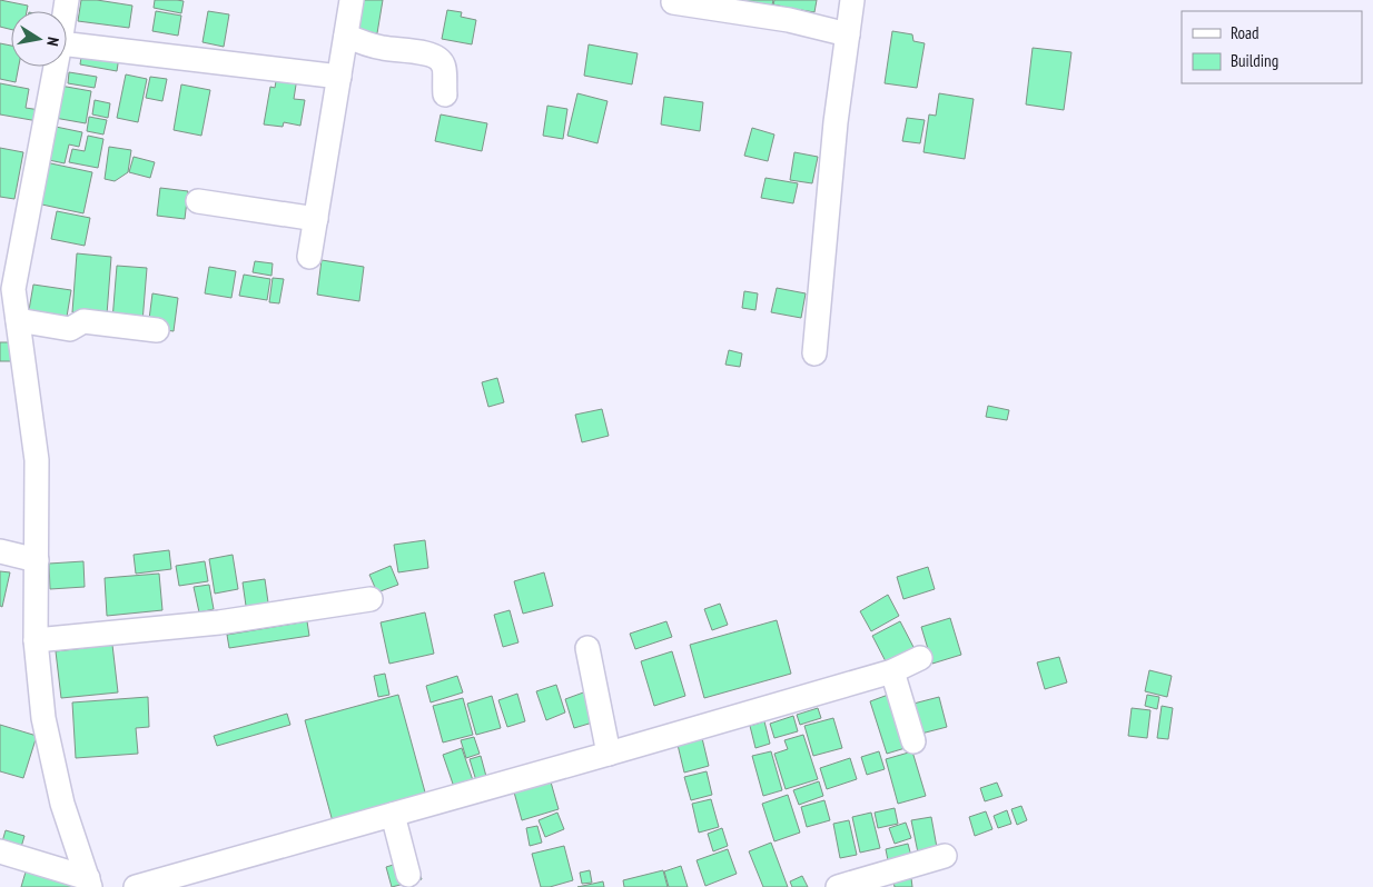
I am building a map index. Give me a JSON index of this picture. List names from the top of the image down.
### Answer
{
  "legend": ["Road", "Building"],
  "north": "right"
}
